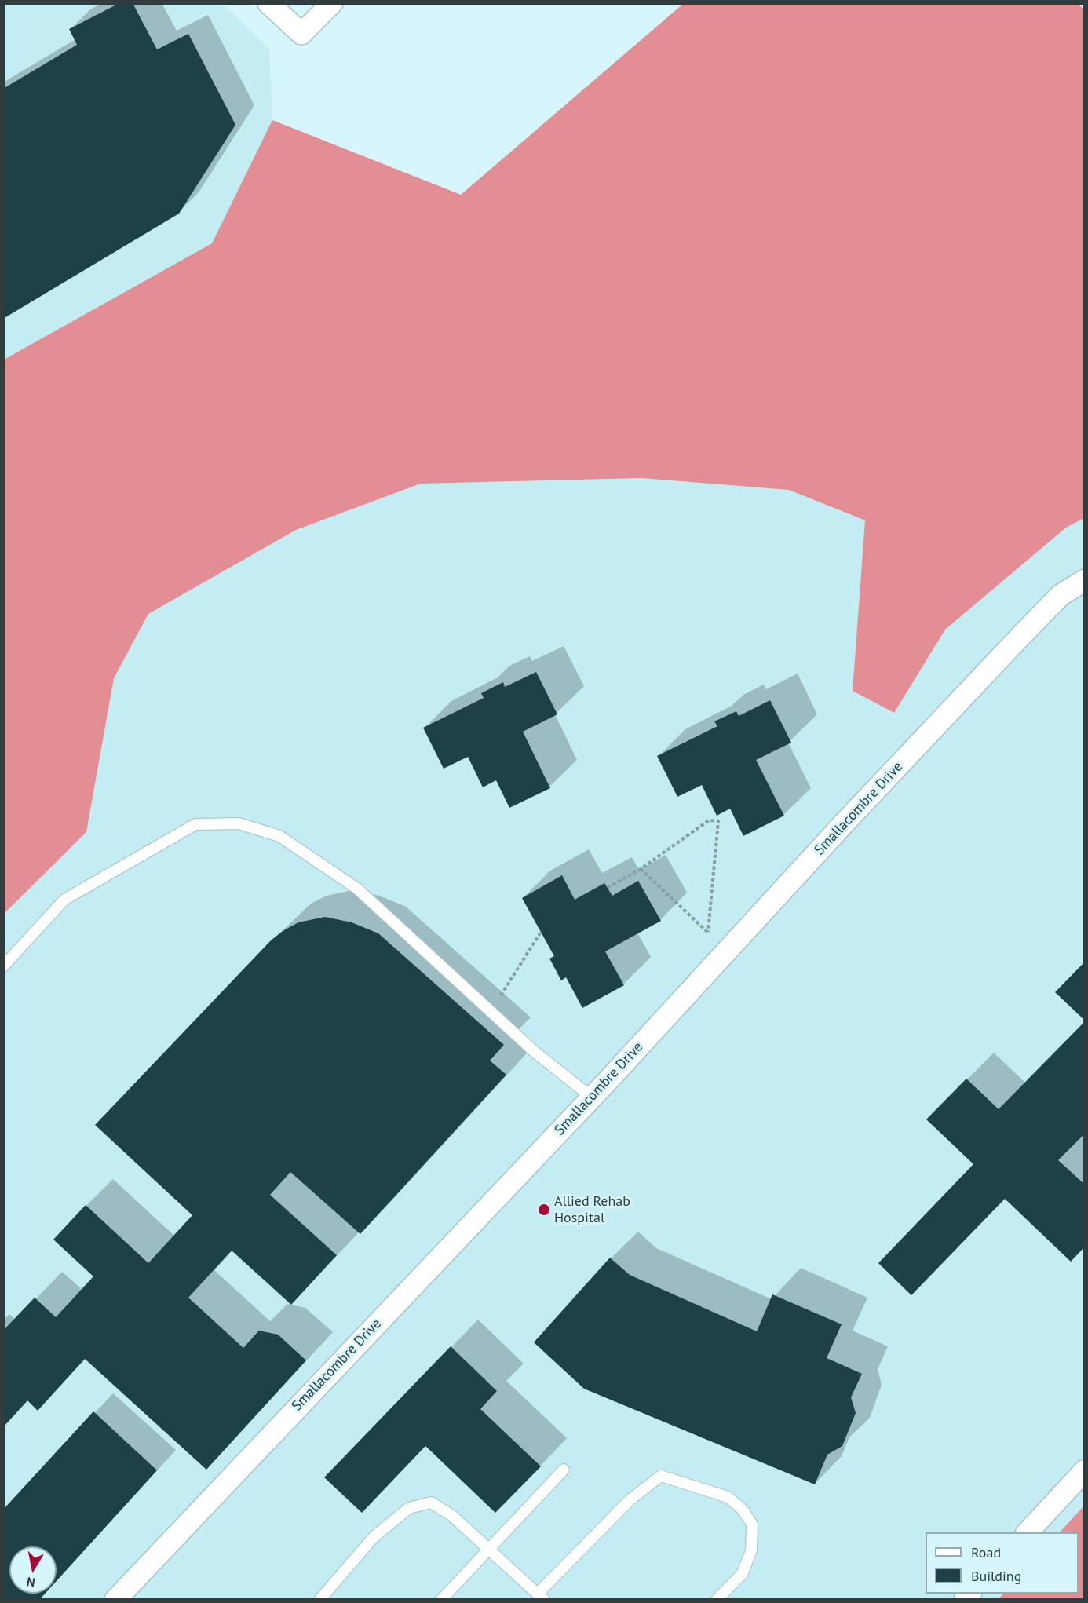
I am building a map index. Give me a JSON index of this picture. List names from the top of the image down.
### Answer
{
  "streets": {
    "street": ["Smallacombre Drive"]
  },
  "places": ["Allied Rehab Hospital"],
  "legend": ["Road", "Building"],
  "north": "bottom"
}
